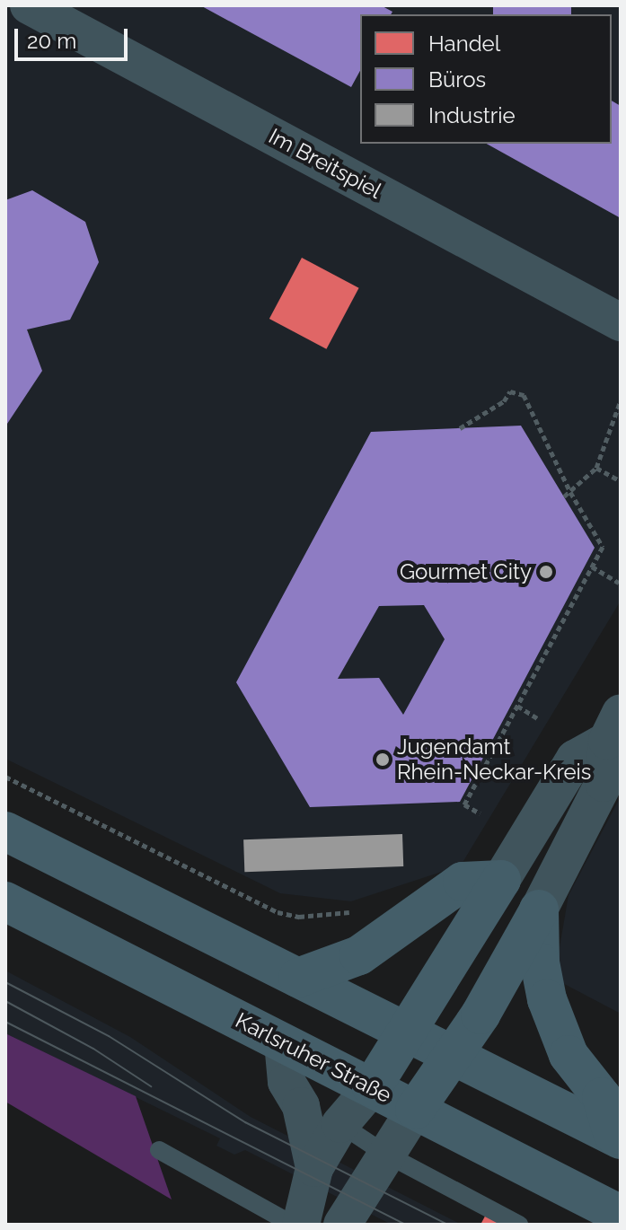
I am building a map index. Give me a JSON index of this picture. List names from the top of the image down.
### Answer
{
  "streets": {
    "main road": ["Karlsruher Straße"],
    "street": ["Im Breitspiel"]
  },
  "places": ["Gourmet City", "Jugendamt Rhein-Neckar-Kreis"],
  "legend": ["Handel", "Büros", "Industrie"],
  "scale_bar": "20 m"
}
